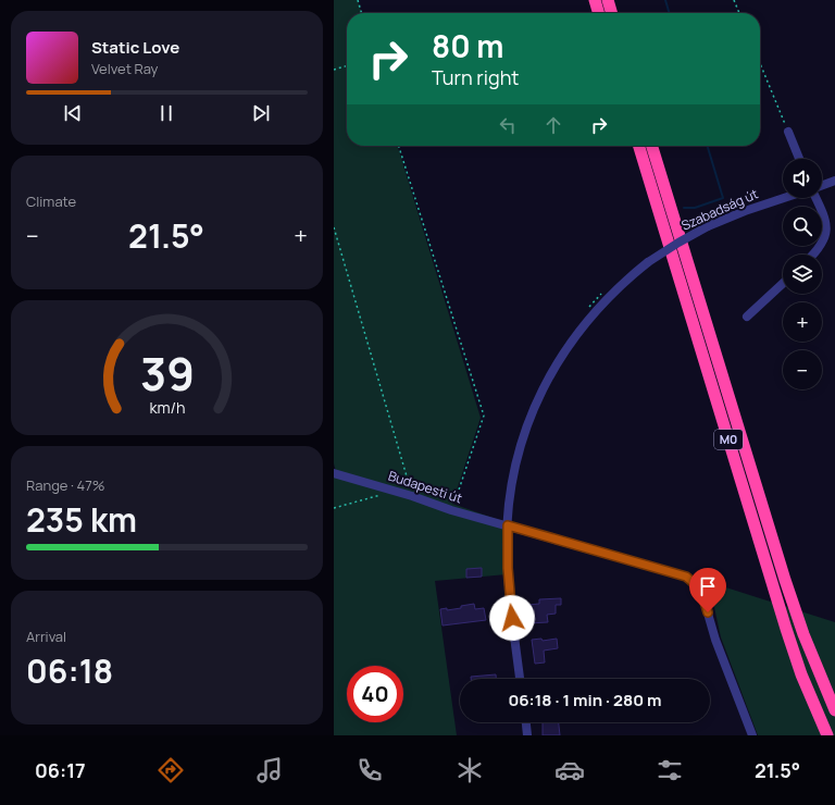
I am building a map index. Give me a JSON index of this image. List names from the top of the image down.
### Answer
{
  "streets": {
    "highway": ["M0"],
    "street": ["Szabadság út", "Budapesti út"]
  },
  "crossings": [
    ["Szabadság út", "Budapesti út"]
  ],
  "page": {
    "turn": ["80 m", "Turn right"],
    "song": ["Static Love", "Velvet Ray"],
    "tile": [
      "Climate",
      ["Range · 47%", "235 km"],
      ["Arrival", "06:18"]
    ],
    "map_buttons": ["+", "−"],
    "heat": ["−", "21.5°", "+"],
    "limit": "40",
    "trip": "06:18 · 1 min · 280 m",
    "tabs": ["06:17", "21.5°"],
    "gauge": ["39", "km/h"]
  }
}
